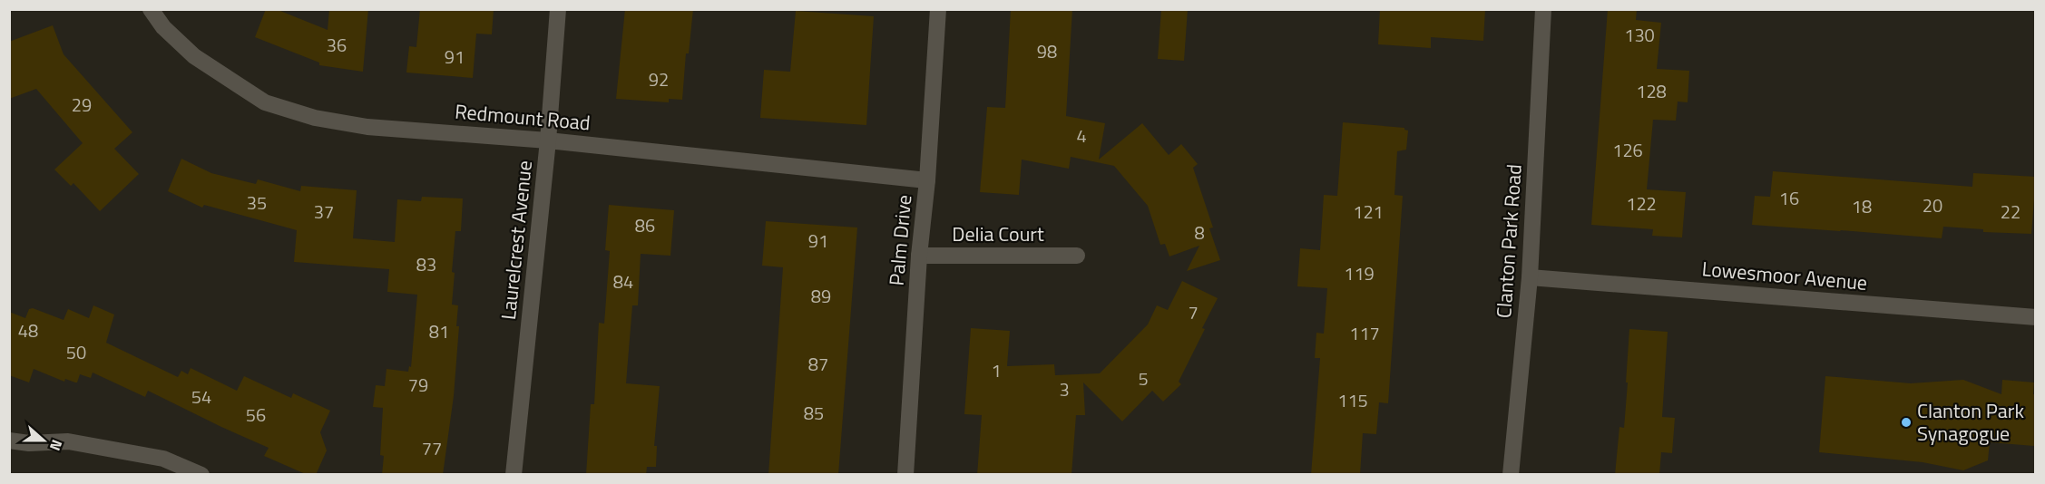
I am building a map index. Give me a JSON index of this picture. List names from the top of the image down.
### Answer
{
  "streets": {
    "street": [
      "Redmount Road",
      "Delia Court",
      "Laurelcrest Avenue",
      "Palm Drive",
      "Clanton Park Road",
      "Lowesmoor Avenue"
    ]
  },
  "crossings": [
    ["Redmount Road", "Laurelcrest Avenue"],
    ["Redmount Road", "Palm Drive"],
    ["Delia Court", "Palm Drive"],
    ["Clanton Park Road", "Lowesmoor Avenue"]
  ],
  "places": ["Clanton Park Synagogue"],
  "house_numbers": [
    "130",
    "36",
    "98",
    "91",
    "92",
    "128",
    "29",
    "4",
    "126",
    "16",
    "35",
    "122",
    "20",
    "18",
    "37",
    "121",
    "22",
    "86",
    "8",
    "91",
    "83",
    "119",
    "84",
    "89",
    "7",
    "48",
    "81",
    "117",
    "50",
    "87",
    "1",
    "5",
    "79",
    "3",
    "54",
    "115",
    "85",
    "56",
    "77"
  ],
  "north": "right"
}
